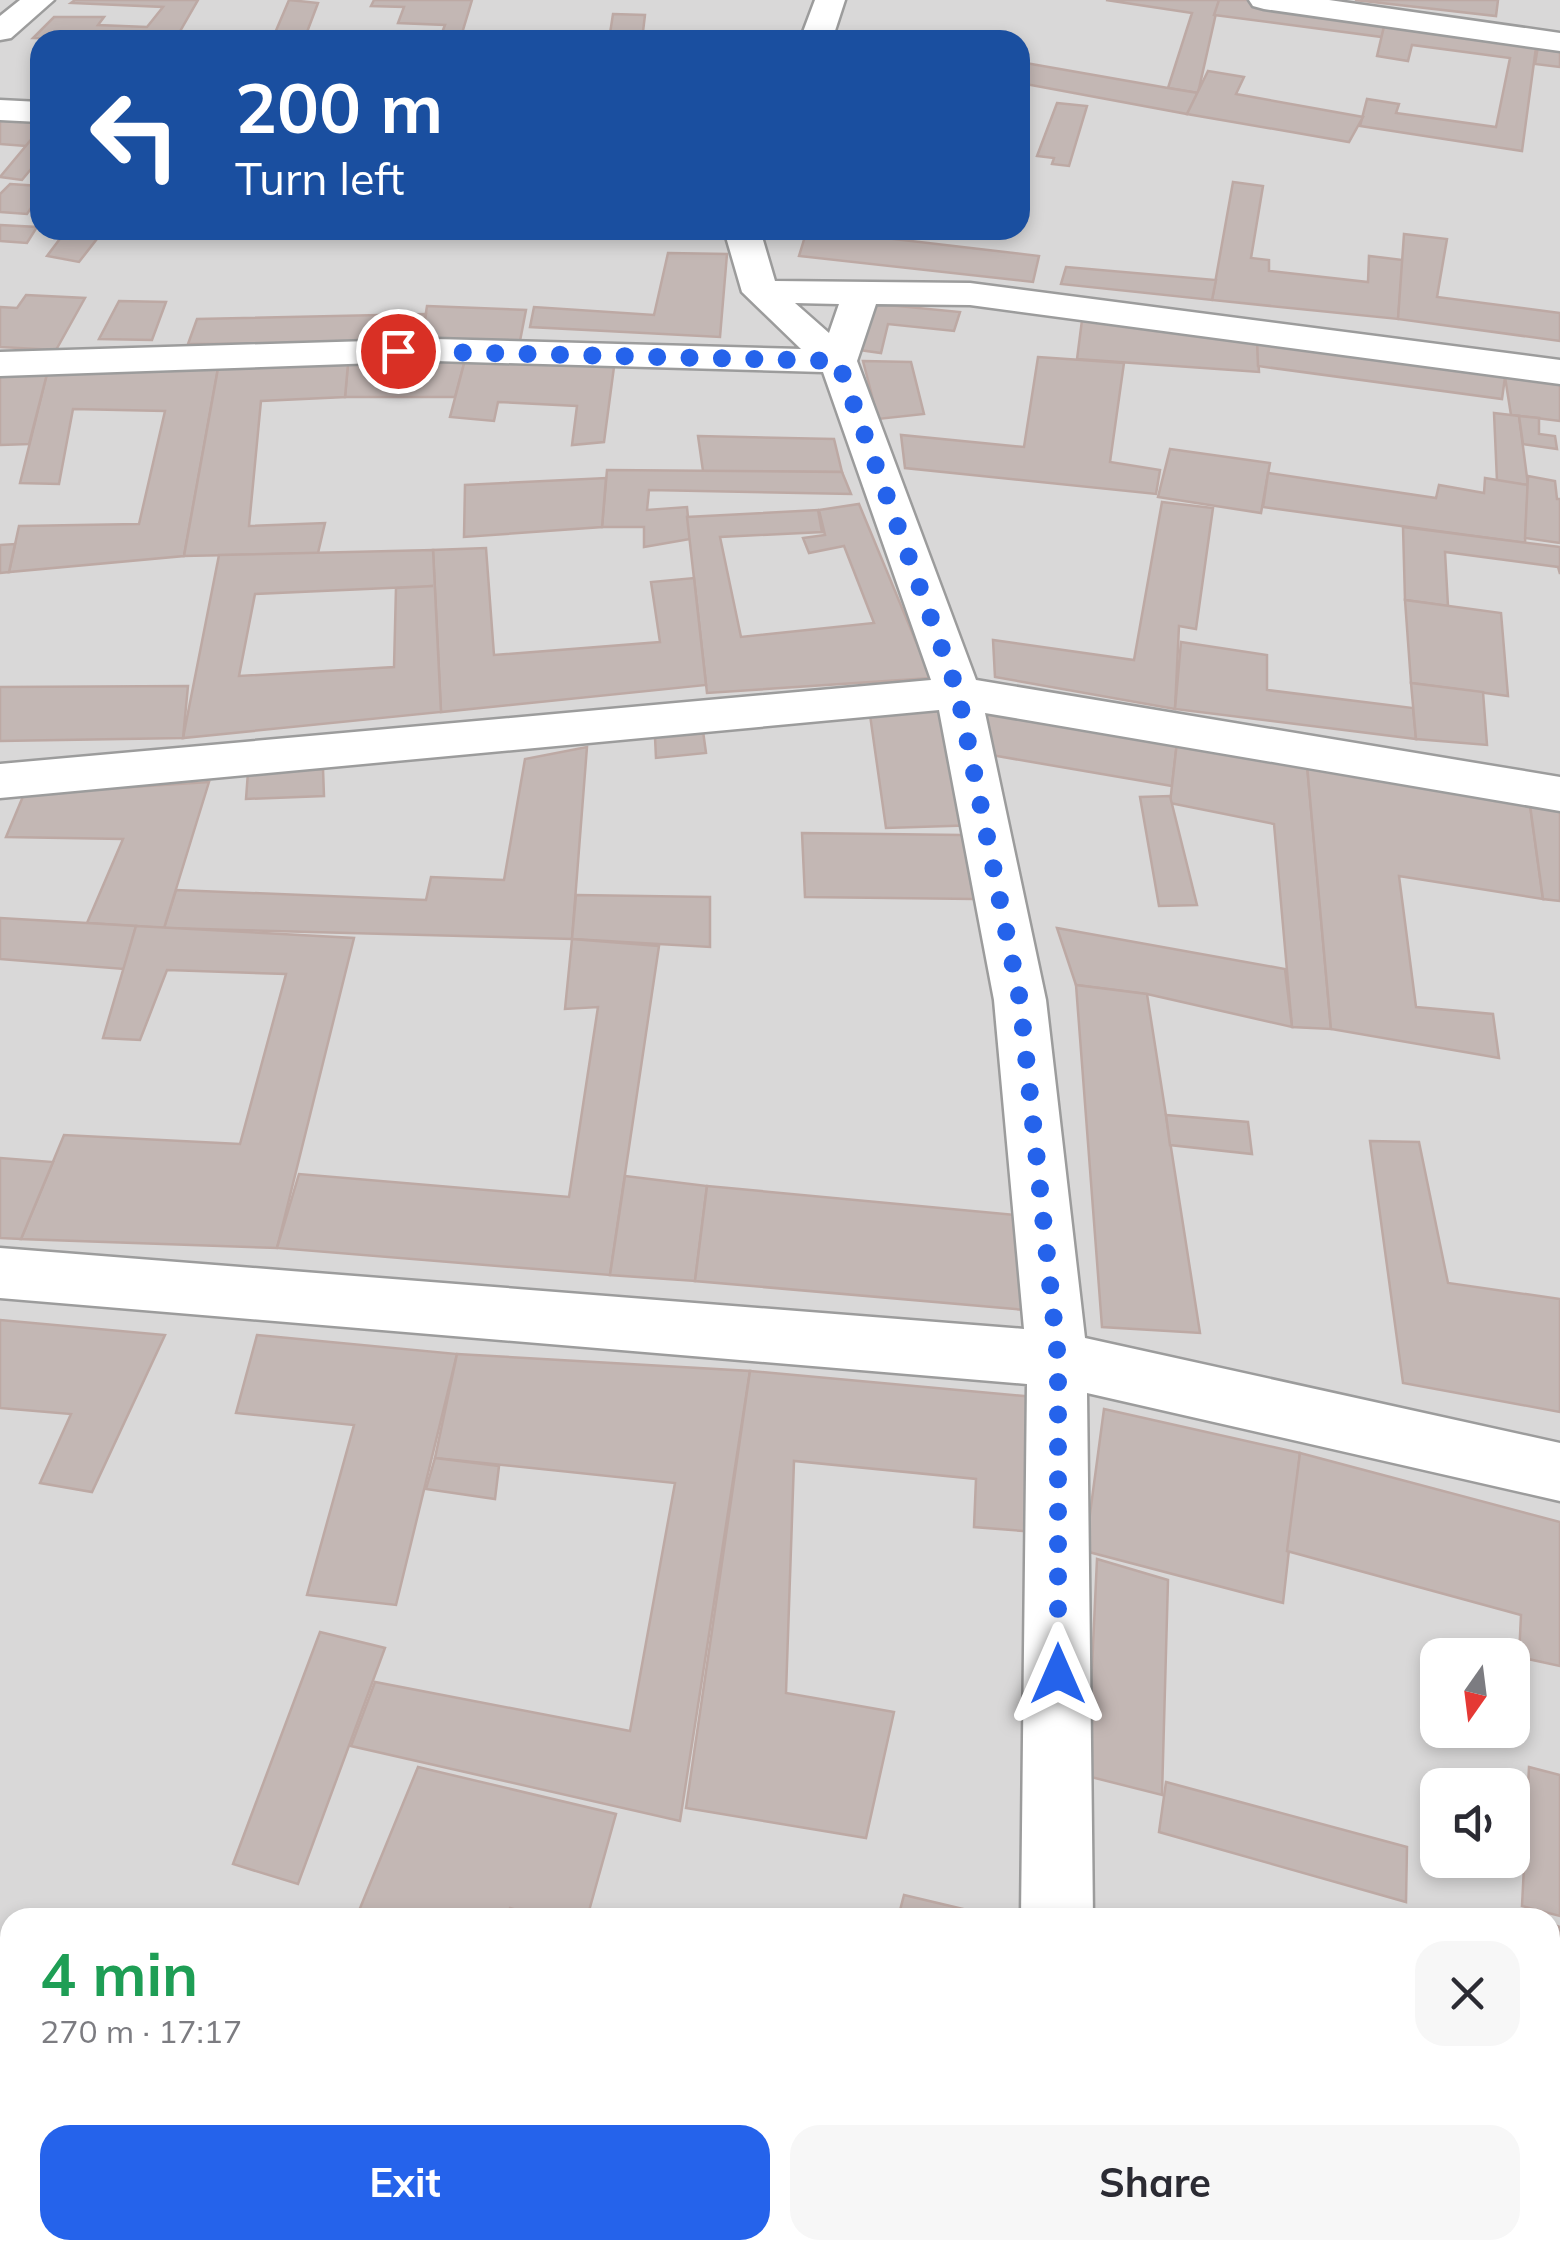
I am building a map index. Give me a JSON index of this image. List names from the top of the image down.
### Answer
{
  "north": "bottom",
  "page": {
    "turn": ["200 m", "Turn left"],
    "heading": ["4 min", "270 m · 17:17"],
    "buttons": ["Exit", "Share"]
  }
}
